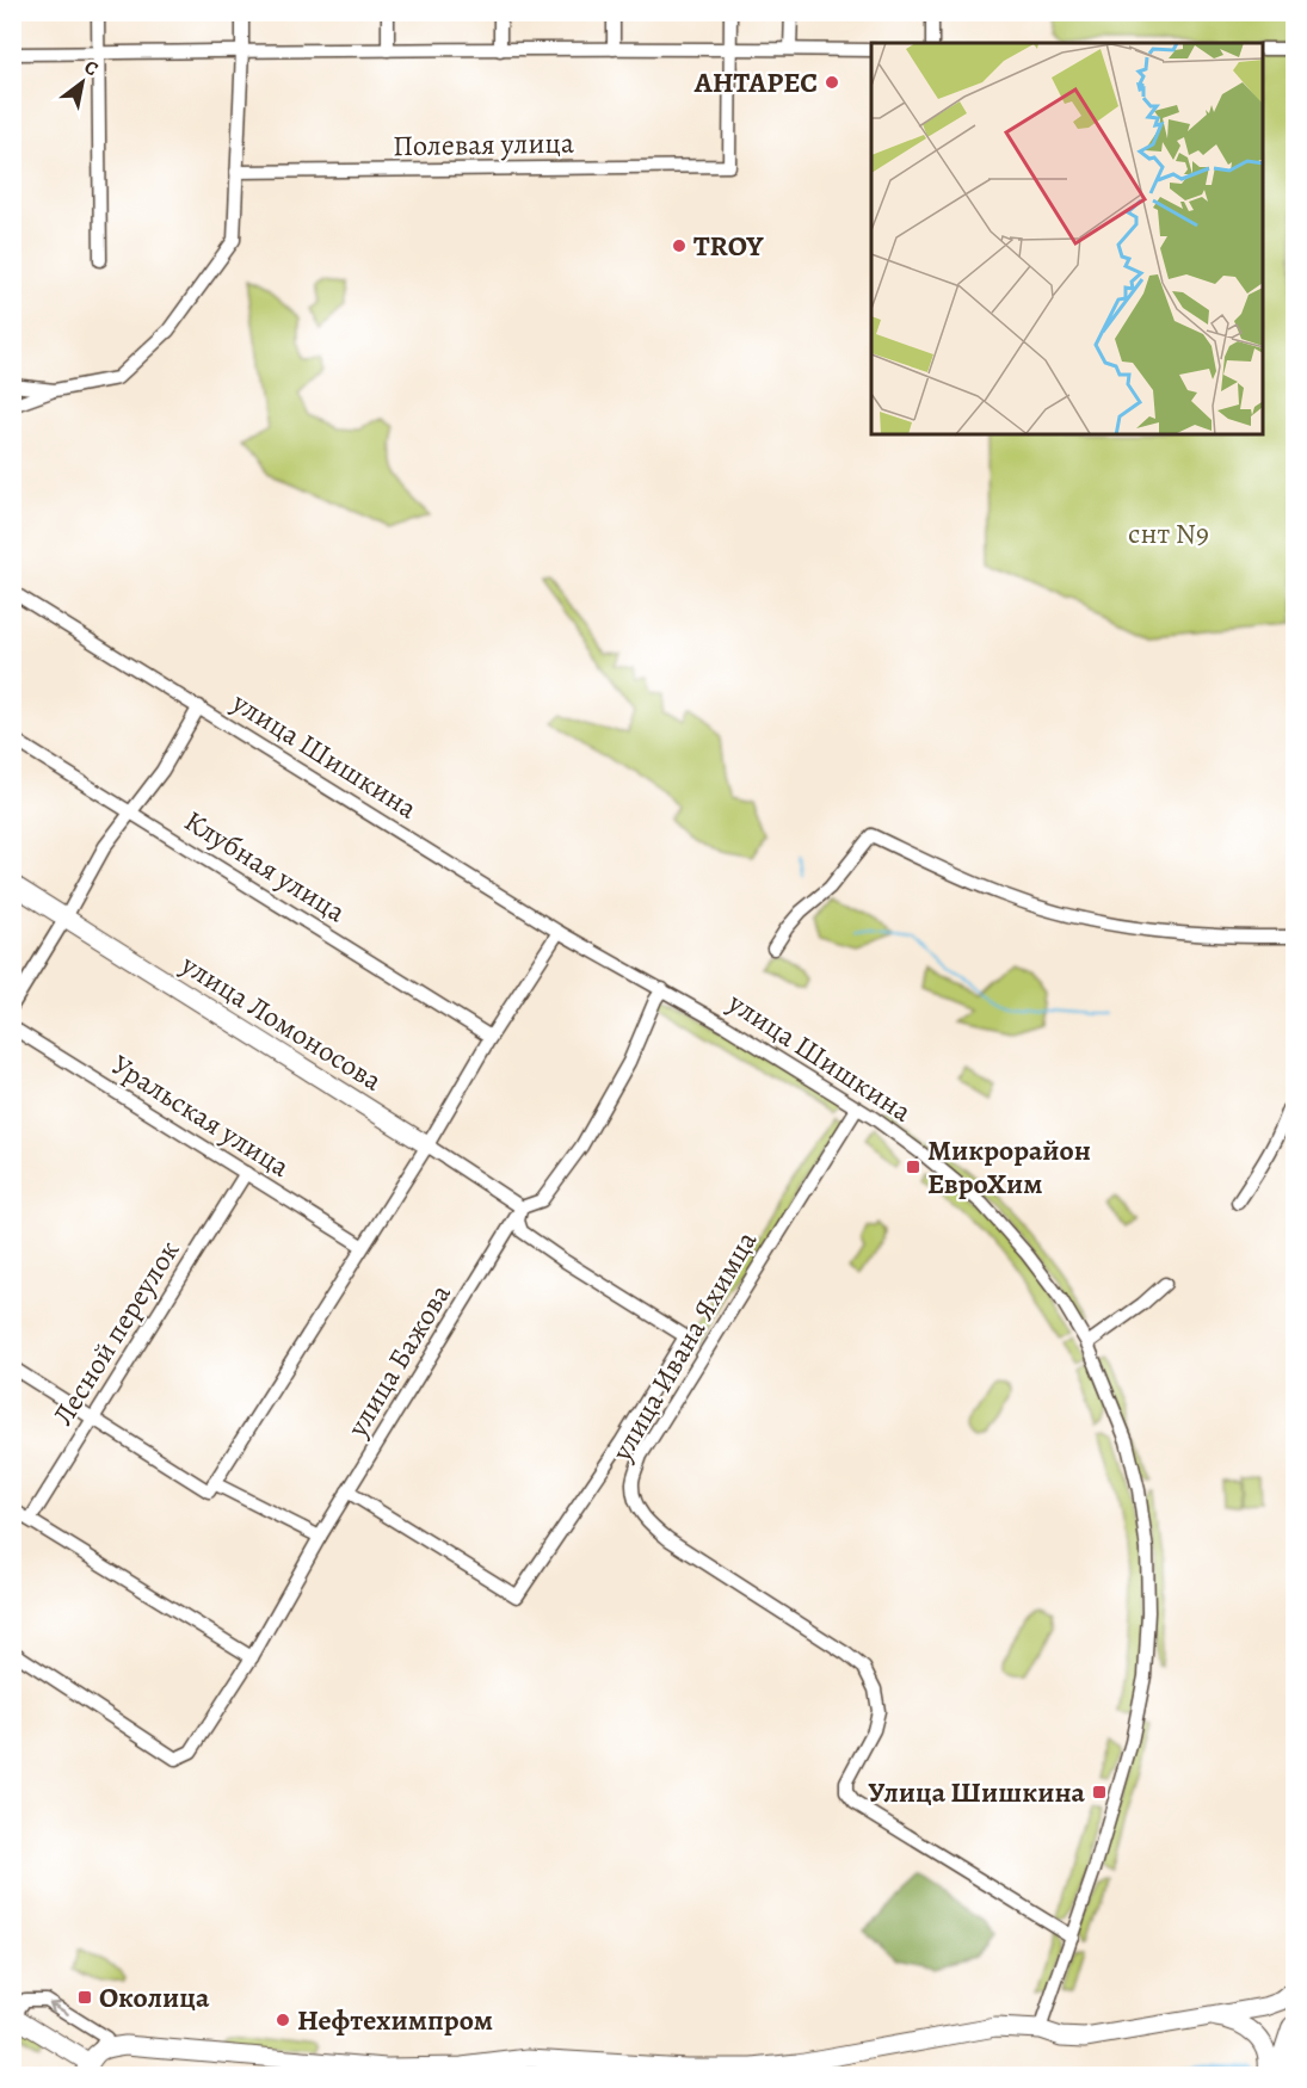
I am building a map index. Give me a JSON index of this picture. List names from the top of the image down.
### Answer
{
  "streets": {
    "street": [
      "Полевая улица",
      "улица Шишкина",
      "Клубная улица",
      "улица Ломоносова",
      "Уральская улица",
      "Лесной переулок",
      "улица Ивана Яхимца",
      "улица Бажова"
    ]
  },
  "crossings": [
    ["улица Шишкина", "улица Ивана Яхимца"],
    ["улица Шишкина", "улица Бажова"],
    ["улица Ломоносова", "улица Бажова"],
    ["Уральская улица", "Лесной переулок"]
  ],
  "parks": ["снт N9"],
  "places": {
    "other": ["АНТАРЕС", "TROY", "Нефтехимпром"],
    "transit": ["Микрорайон ЕвроХим", "Улица Шишкина", "Околица"]
  },
  "north": "top right"
}
